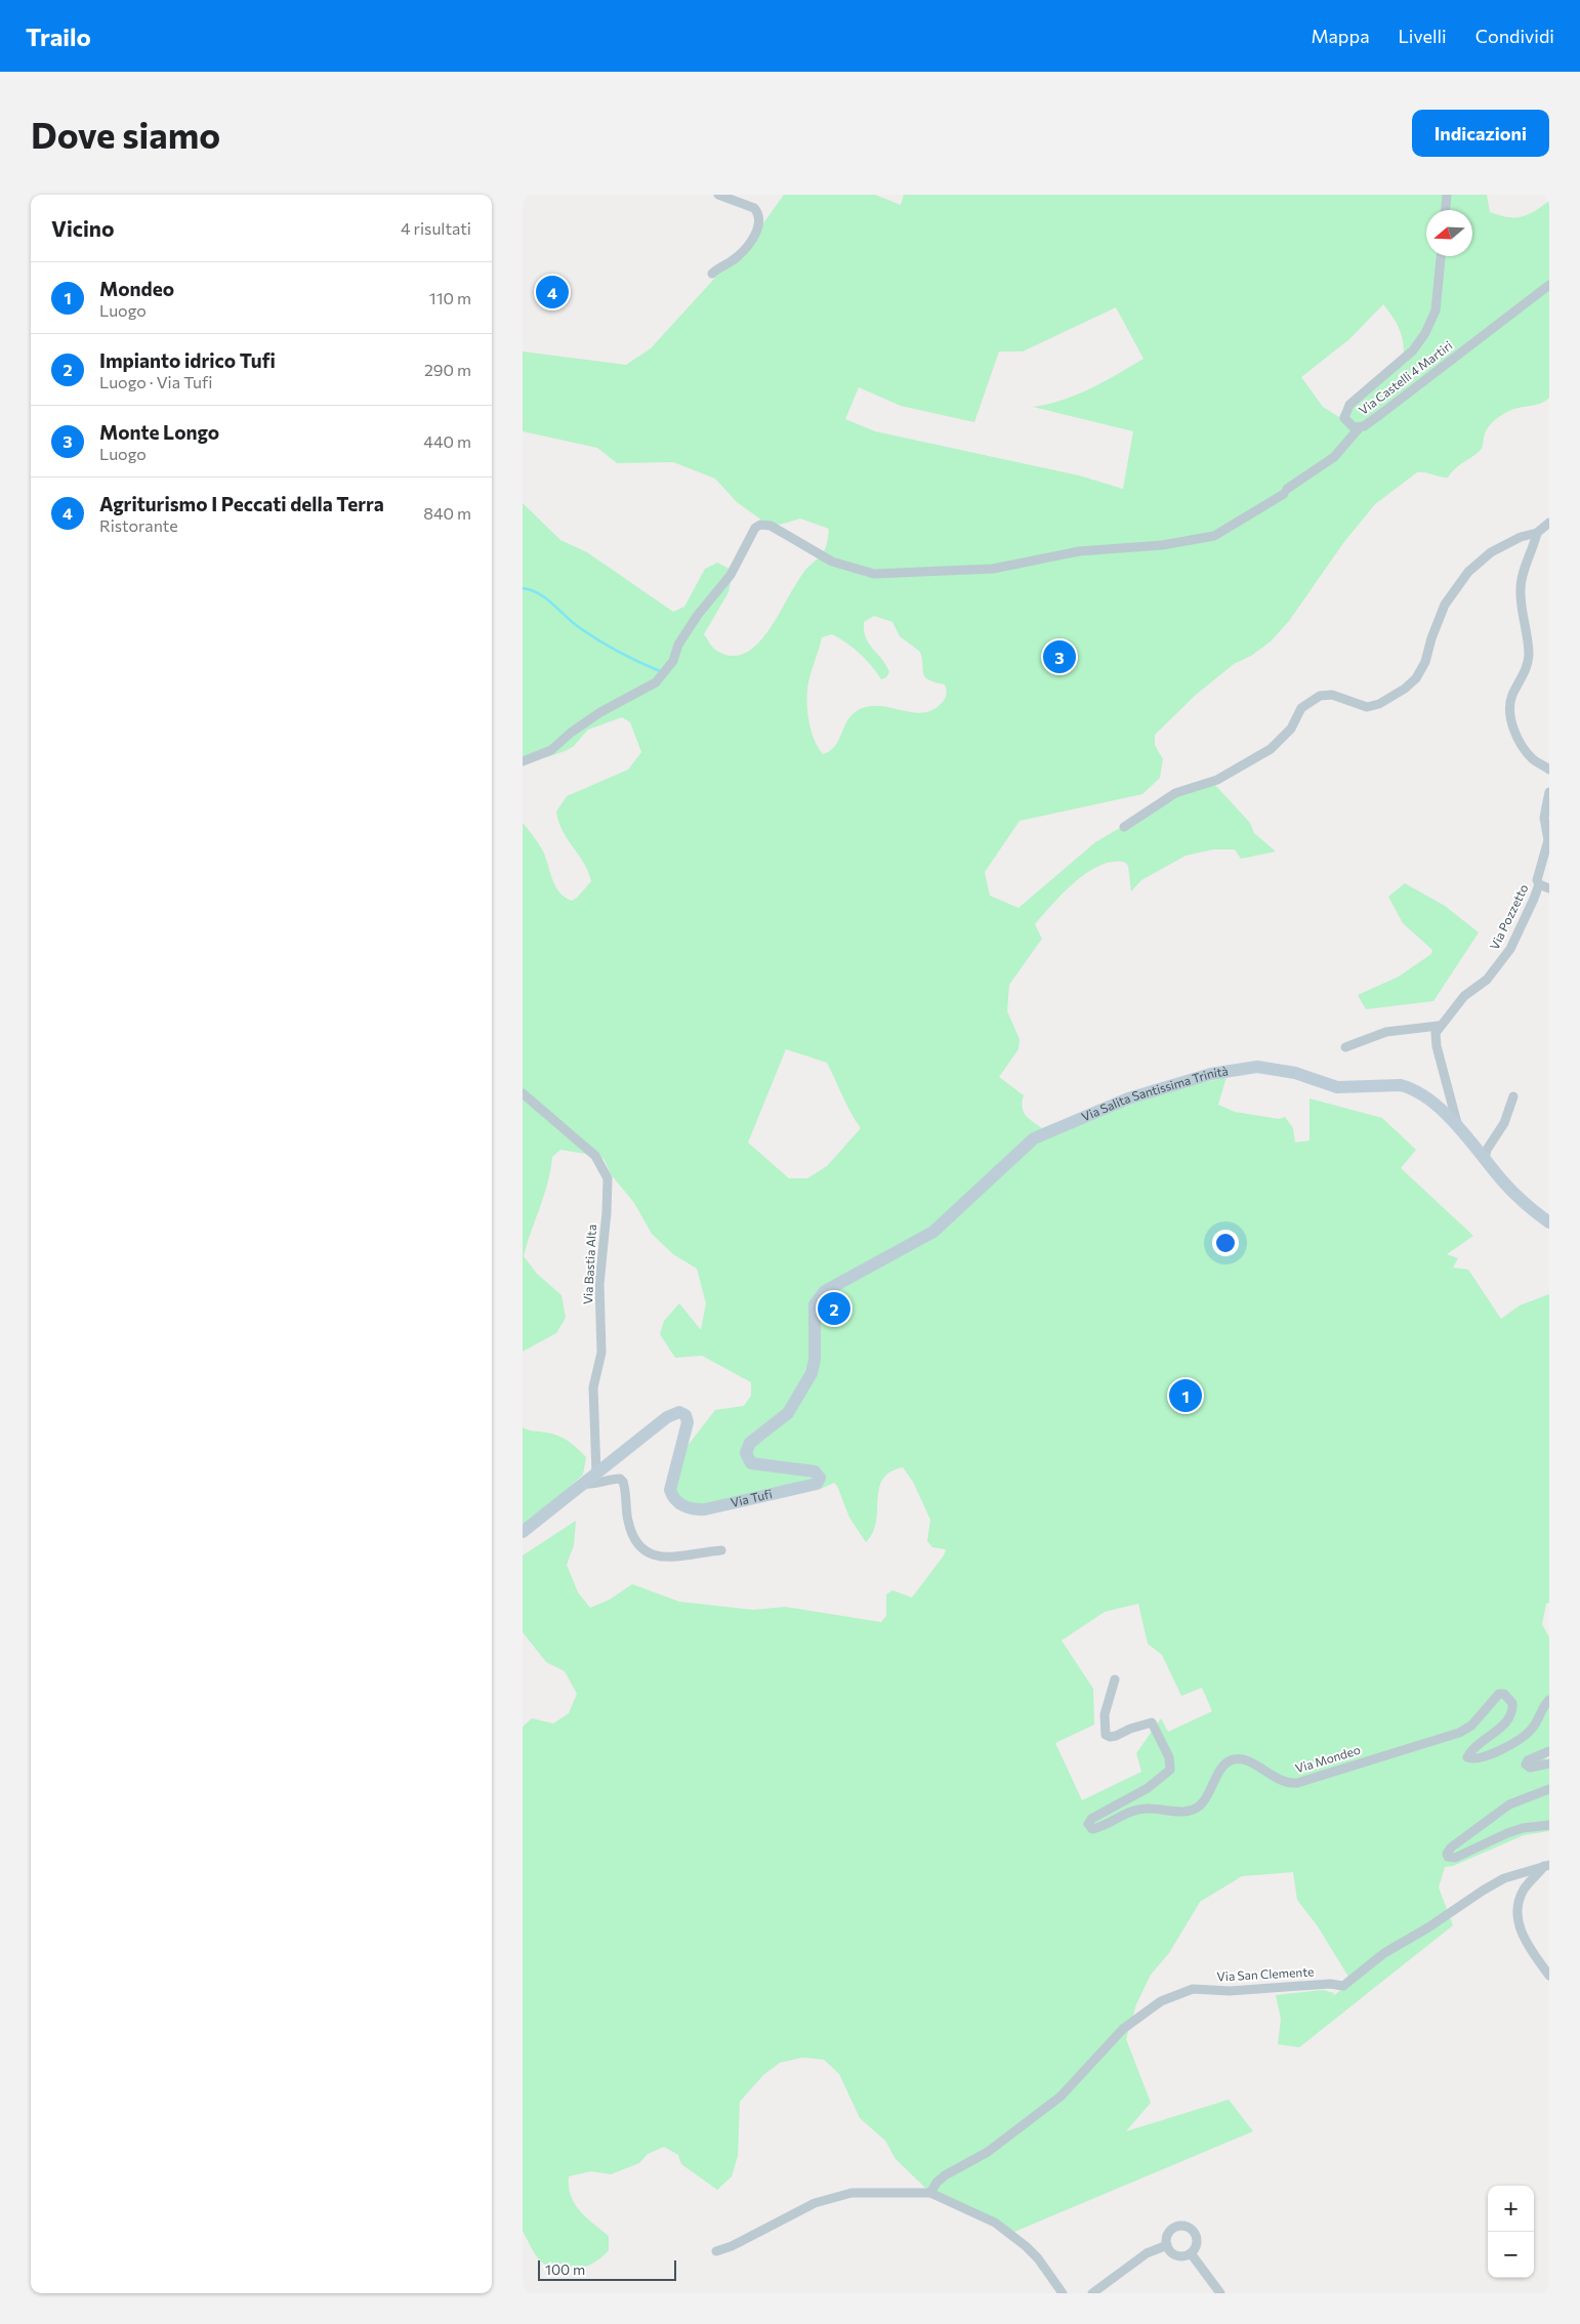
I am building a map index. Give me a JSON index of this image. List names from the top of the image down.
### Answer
{
  "streets": {
    "street": [
      "Via Castelli 4 Martiri",
      "Via Pozzetto",
      "Via Salita Santissima Trinità",
      "Via Bastia Alta",
      "Via Tufi",
      "Via Mondeo",
      "Via San Clemente"
    ]
  },
  "crossings": [
    ["Via Salita Santissima Trinità", "Via Tufi"],
    ["Via Bastia Alta", "Via Tufi"]
  ],
  "scale_bar": "100 m",
  "north": "left",
  "page": {
    "header": "Trailo",
    "nav": ["Mappa", "Livelli", "Condividi"],
    "buttons": "Indicazioni",
    "title": "Dove siamo",
    "heading": ["Vicino", "4 risultati"],
    "list": [
      {
        "mark": "1",
        "name": "Mondeo",
        "note": "Luogo",
        "value": "110 m"
      },
      {
        "mark": "2",
        "name": "Impianto idrico Tufi",
        "note": "Luogo · Via Tufi",
        "value": "290 m"
      },
      {
        "mark": "3",
        "name": "Monte Longo",
        "note": "Luogo",
        "value": "440 m"
      },
      {
        "mark": "4",
        "name": "Agriturismo I Peccati della Terra",
        "note": "Ristorante",
        "value": "840 m"
      }
    ],
    "pins": [
      "4",
      "3",
      "2",
      "1"
    ],
    "map_buttons": ["+", "−"],
    "scale": "100 m"
  }
}
